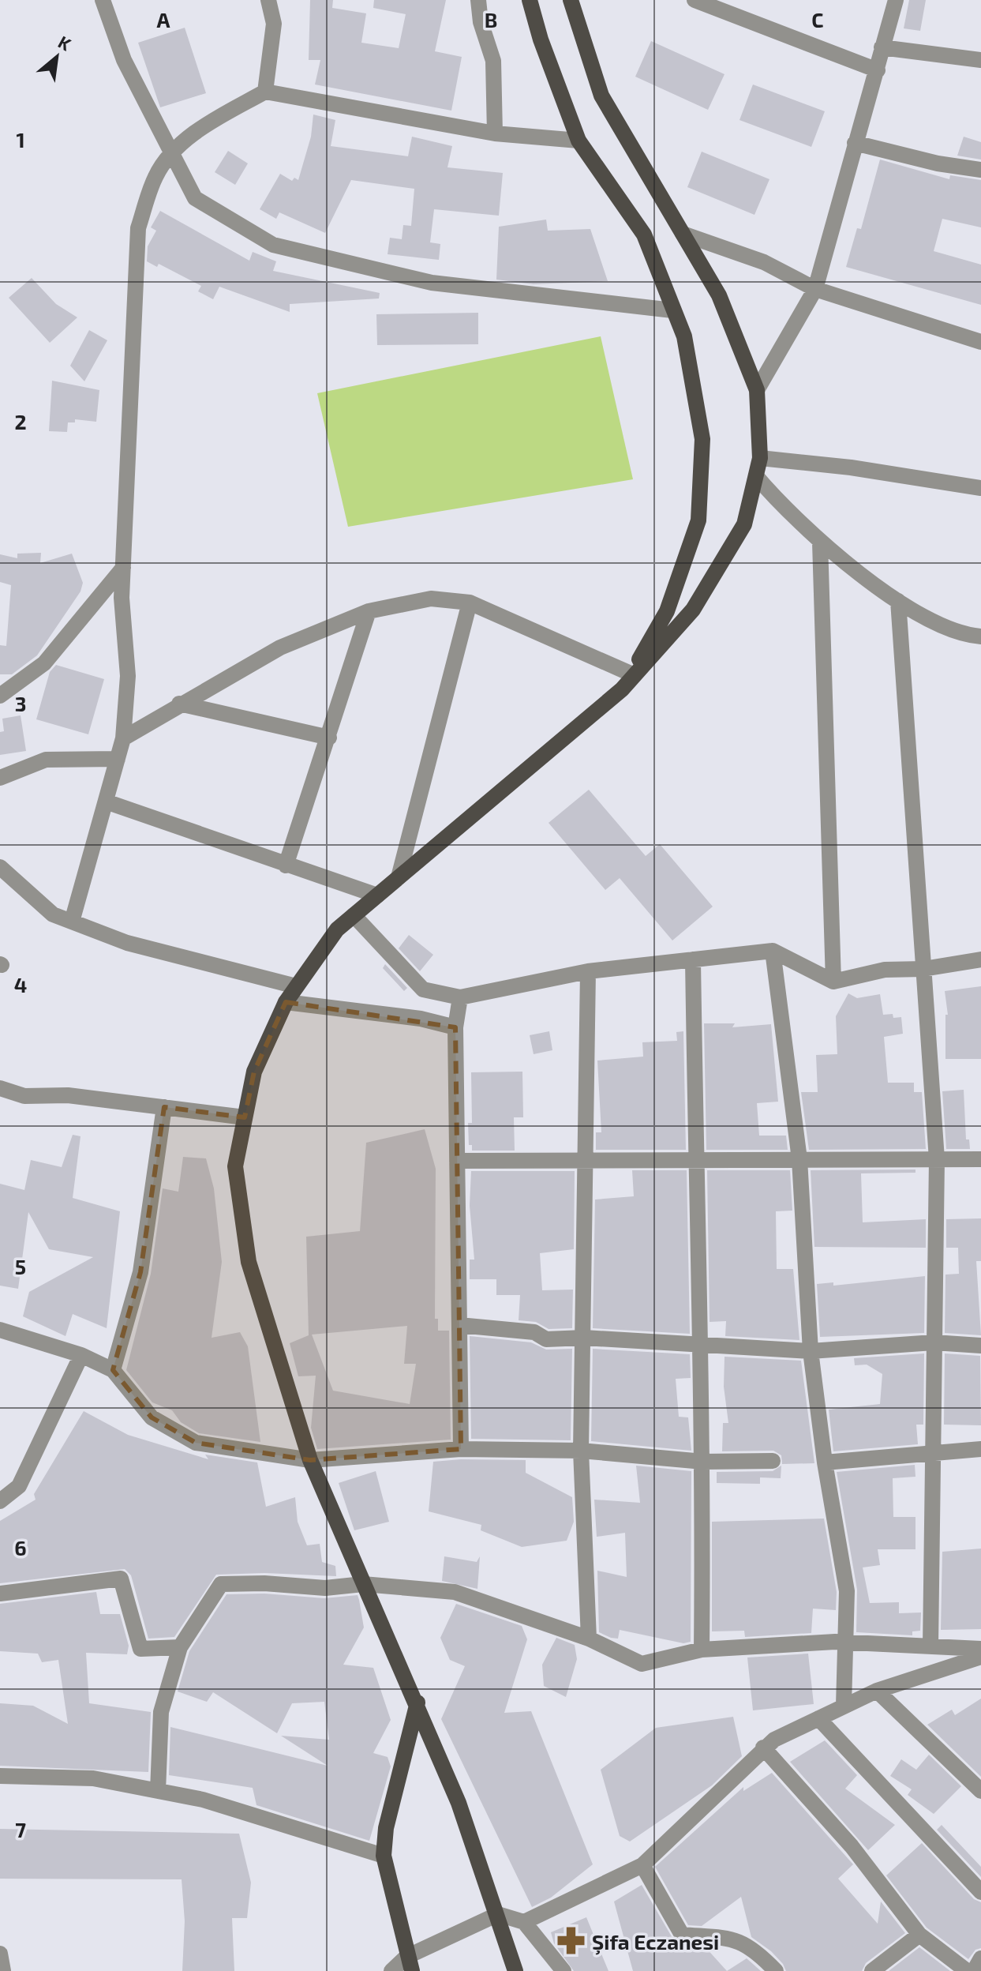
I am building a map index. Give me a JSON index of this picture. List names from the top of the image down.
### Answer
{
  "places": {
    "pharmacy": ["Şifa Eczanesi"]
  },
  "north": "top right",
  "grid": {
    "columns": ["A", "B", "C"],
    "rows": [
      "1",
      "2",
      "3",
      "4",
      "5",
      "6",
      "7"
    ]
  }
}
